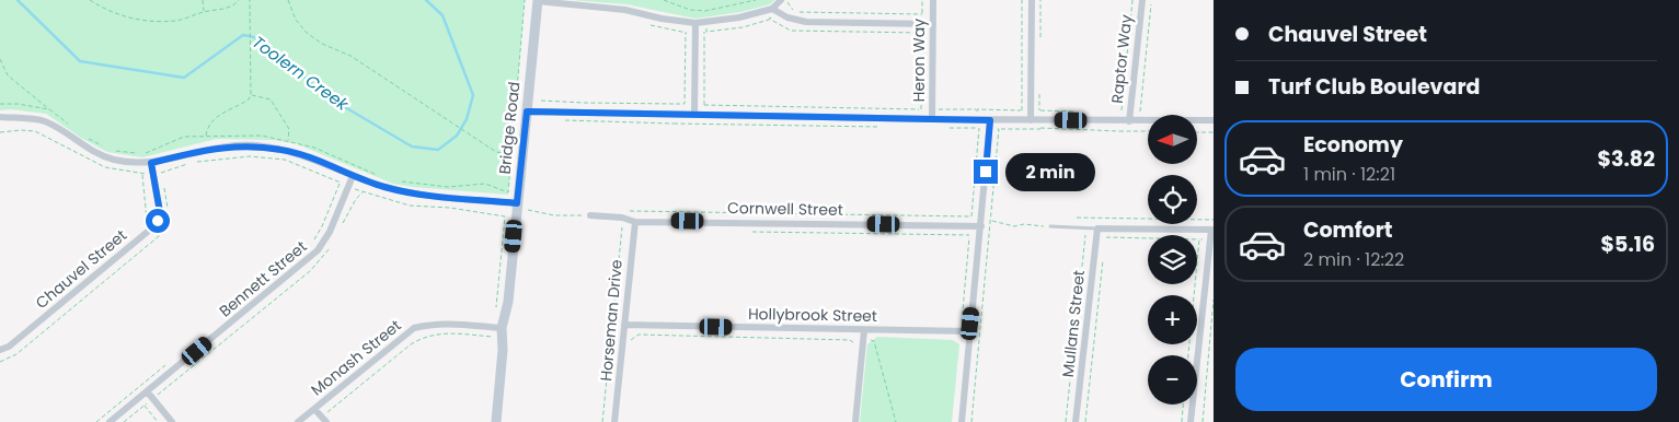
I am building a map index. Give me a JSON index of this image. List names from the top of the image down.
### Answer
{
  "streets": {
    "street": [
      "Raptor Way",
      "Heron Way",
      "Bridge Road",
      "Cornwell Street",
      "Chauvel Street",
      "Bennett Street",
      "Hollybrook Street",
      "Horseman Drive",
      "Mullans Street",
      "Monash Street"
    ]
  },
  "crossings": [
    ["Bridge Road", "Monash Street"],
    ["Cornwell Street", "Horseman Drive"],
    ["Hollybrook Street", "Horseman Drive"]
  ],
  "water": ["Toolern Creek"],
  "north": "left",
  "page": {
    "banner": ["Chauvel Street", "Turf Club Boulevard"],
    "map_buttons": ["+", "−"],
    "list": [
      {
        "name": "Economy",
        "note": "1 min · 12:21",
        "value": "$3.82"
      },
      {
        "name": "Comfort",
        "note": "2 min · 12:22",
        "value": "$5.16"
      }
    ],
    "bubble": "2 min",
    "buttons": "Confirm"
  }
}
